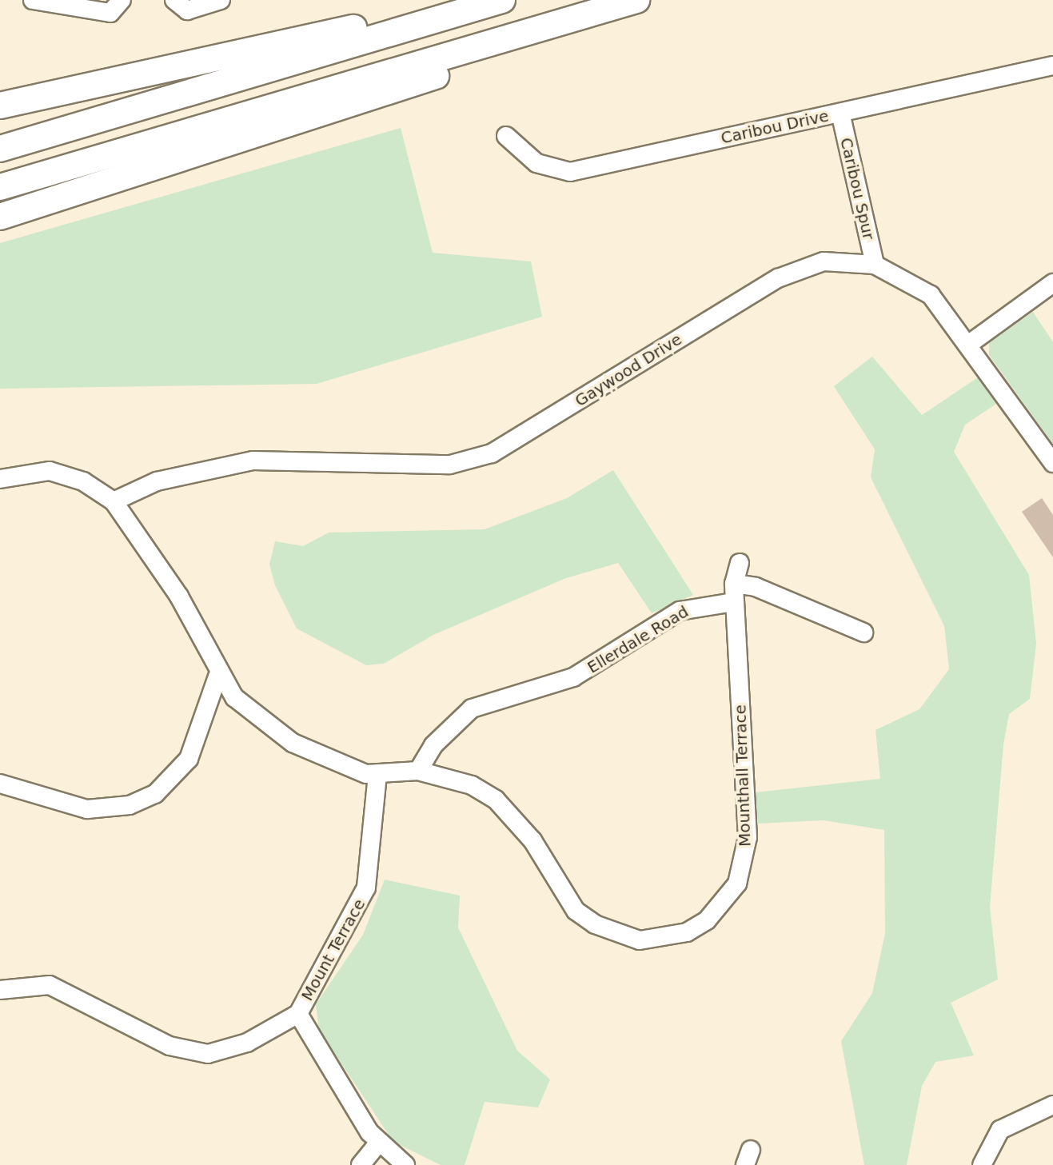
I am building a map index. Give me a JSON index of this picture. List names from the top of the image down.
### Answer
{
  "streets": {
    "street": [
      "Caribou Drive",
      "Caribou Spur",
      "Gaywood Drive",
      "Ellerdale Road",
      "Mounthall Terrace",
      "Mount Terrace"
    ]
  },
  "crossings": [
    ["Caribou Drive", "Caribou Spur"],
    ["Caribou Spur", "Gaywood Drive"],
    ["Ellerdale Road", "Mounthall Terrace"]
  ]
}
